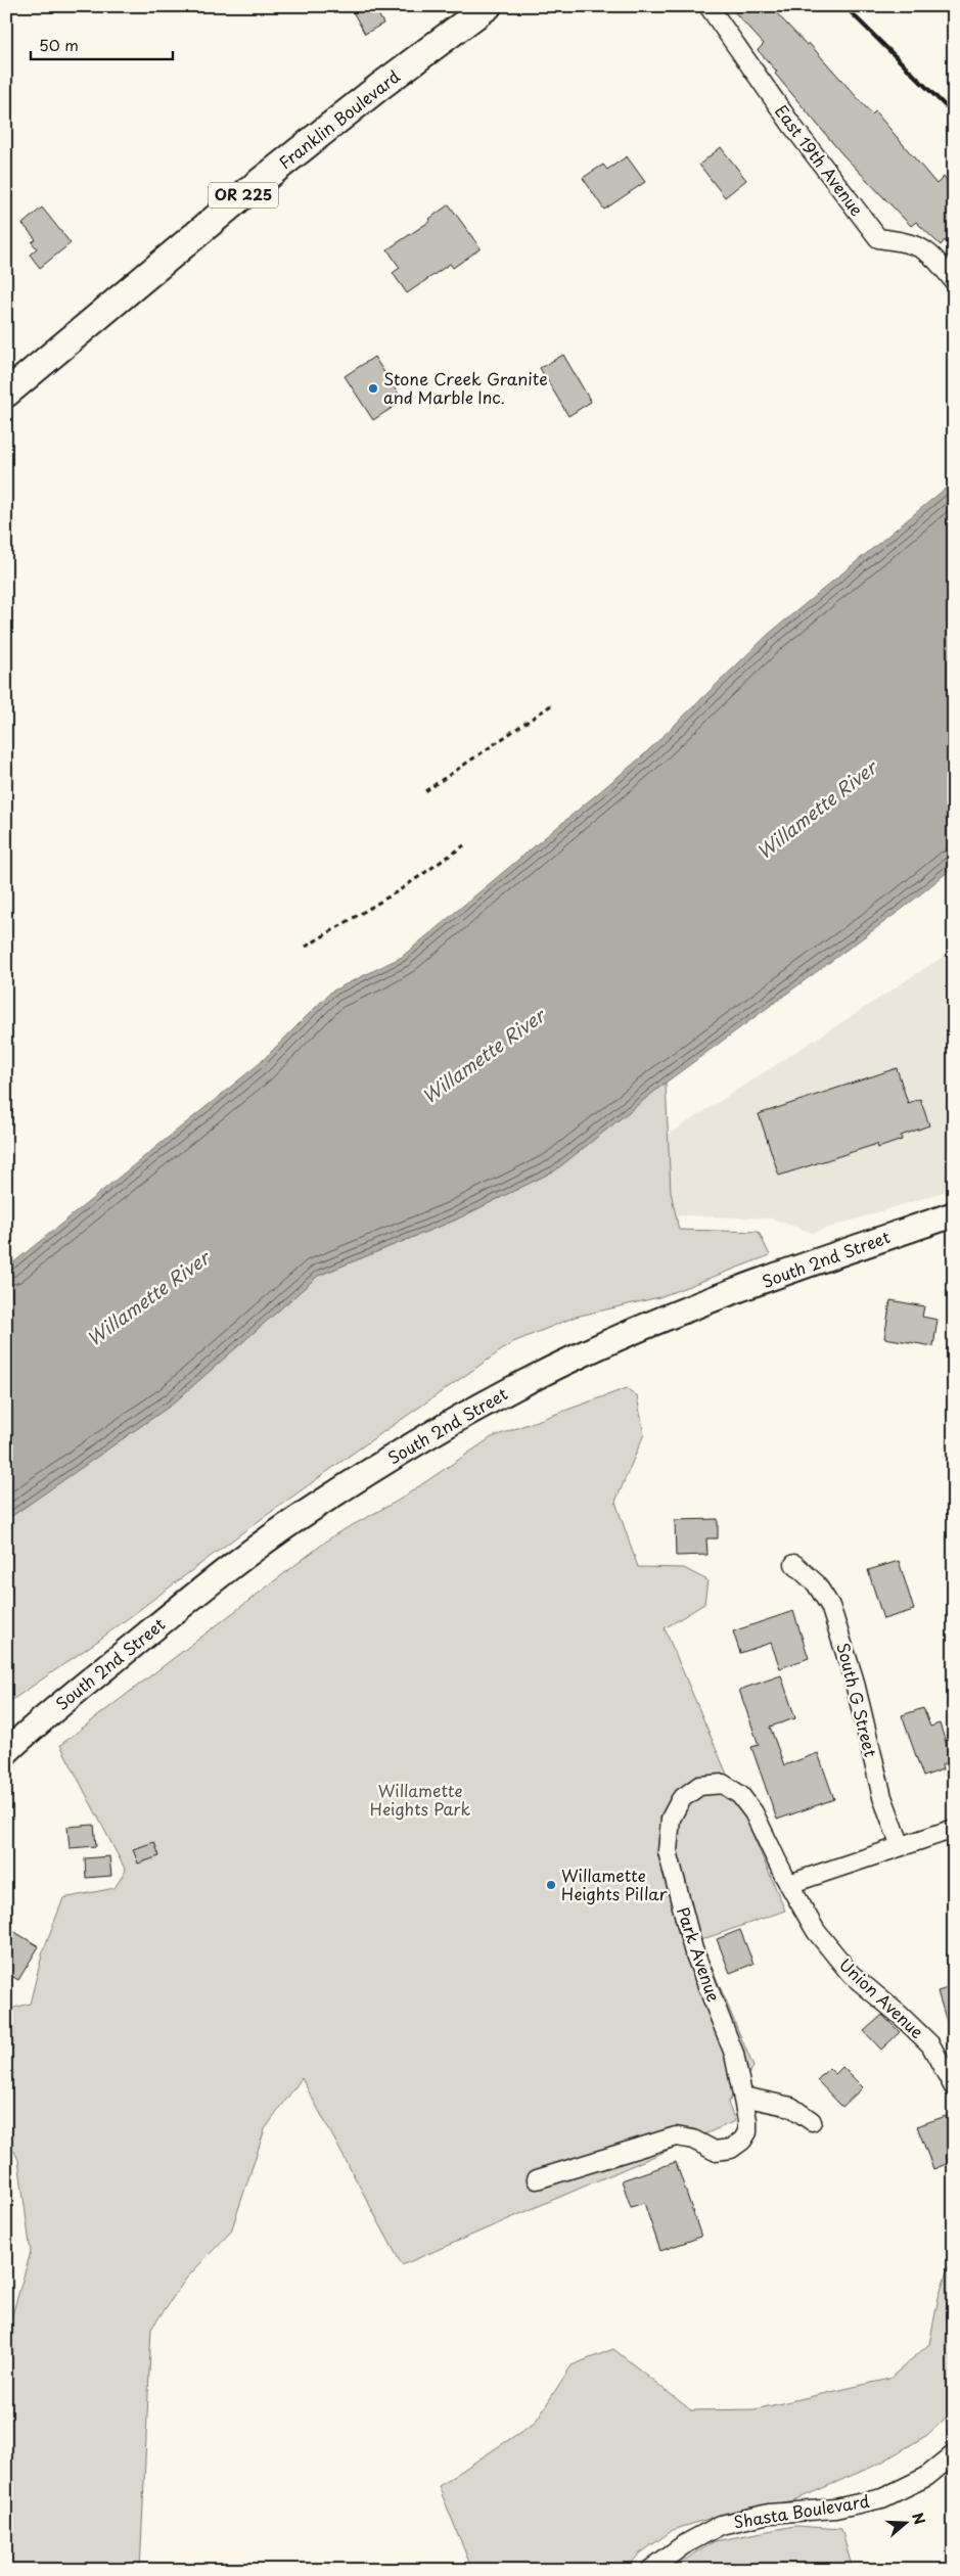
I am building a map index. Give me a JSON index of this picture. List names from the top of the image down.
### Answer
{
  "streets": {
    "main road": ["Franklin Boulevard", "OR 225"],
    "street": [
      "East 19th Avenue",
      "South 2nd Street",
      "South G Street",
      "Park Avenue",
      "Union Avenue",
      "Shasta Boulevard"
    ]
  },
  "crossings": [
    ["Park Avenue", "Union Avenue"]
  ],
  "water": ["Willamette River"],
  "parks": ["Willamette Heights Park"],
  "places": ["Stone Creek Granite and Marble Inc.", "Willamette Heights Pillar"],
  "scale_bar": "50 m",
  "north": "right"
}
